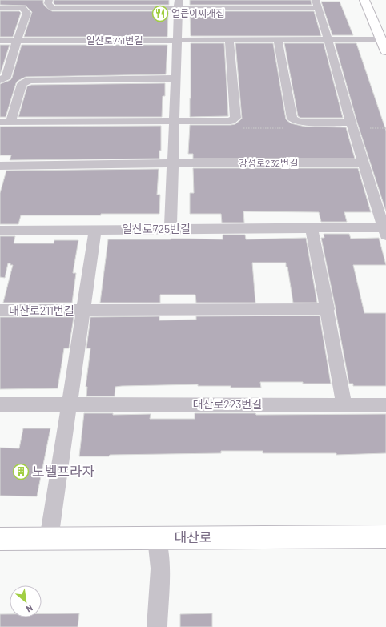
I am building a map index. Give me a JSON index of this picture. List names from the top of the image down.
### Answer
{
  "streets": {
    "main road": ["대산로"],
    "street": [
      "일산로741번길",
      "강성로232번길",
      "일산로725번길",
      "대산로211번길",
      "대산로223번길"
    ]
  },
  "crossings": [
    ["강성로232번길", "일산로725번길"]
  ],
  "places": {
    "restaurant": ["얼큰이찌개집"],
    "building": ["노벨프라자"]
  },
  "north": "bottom right"
}
